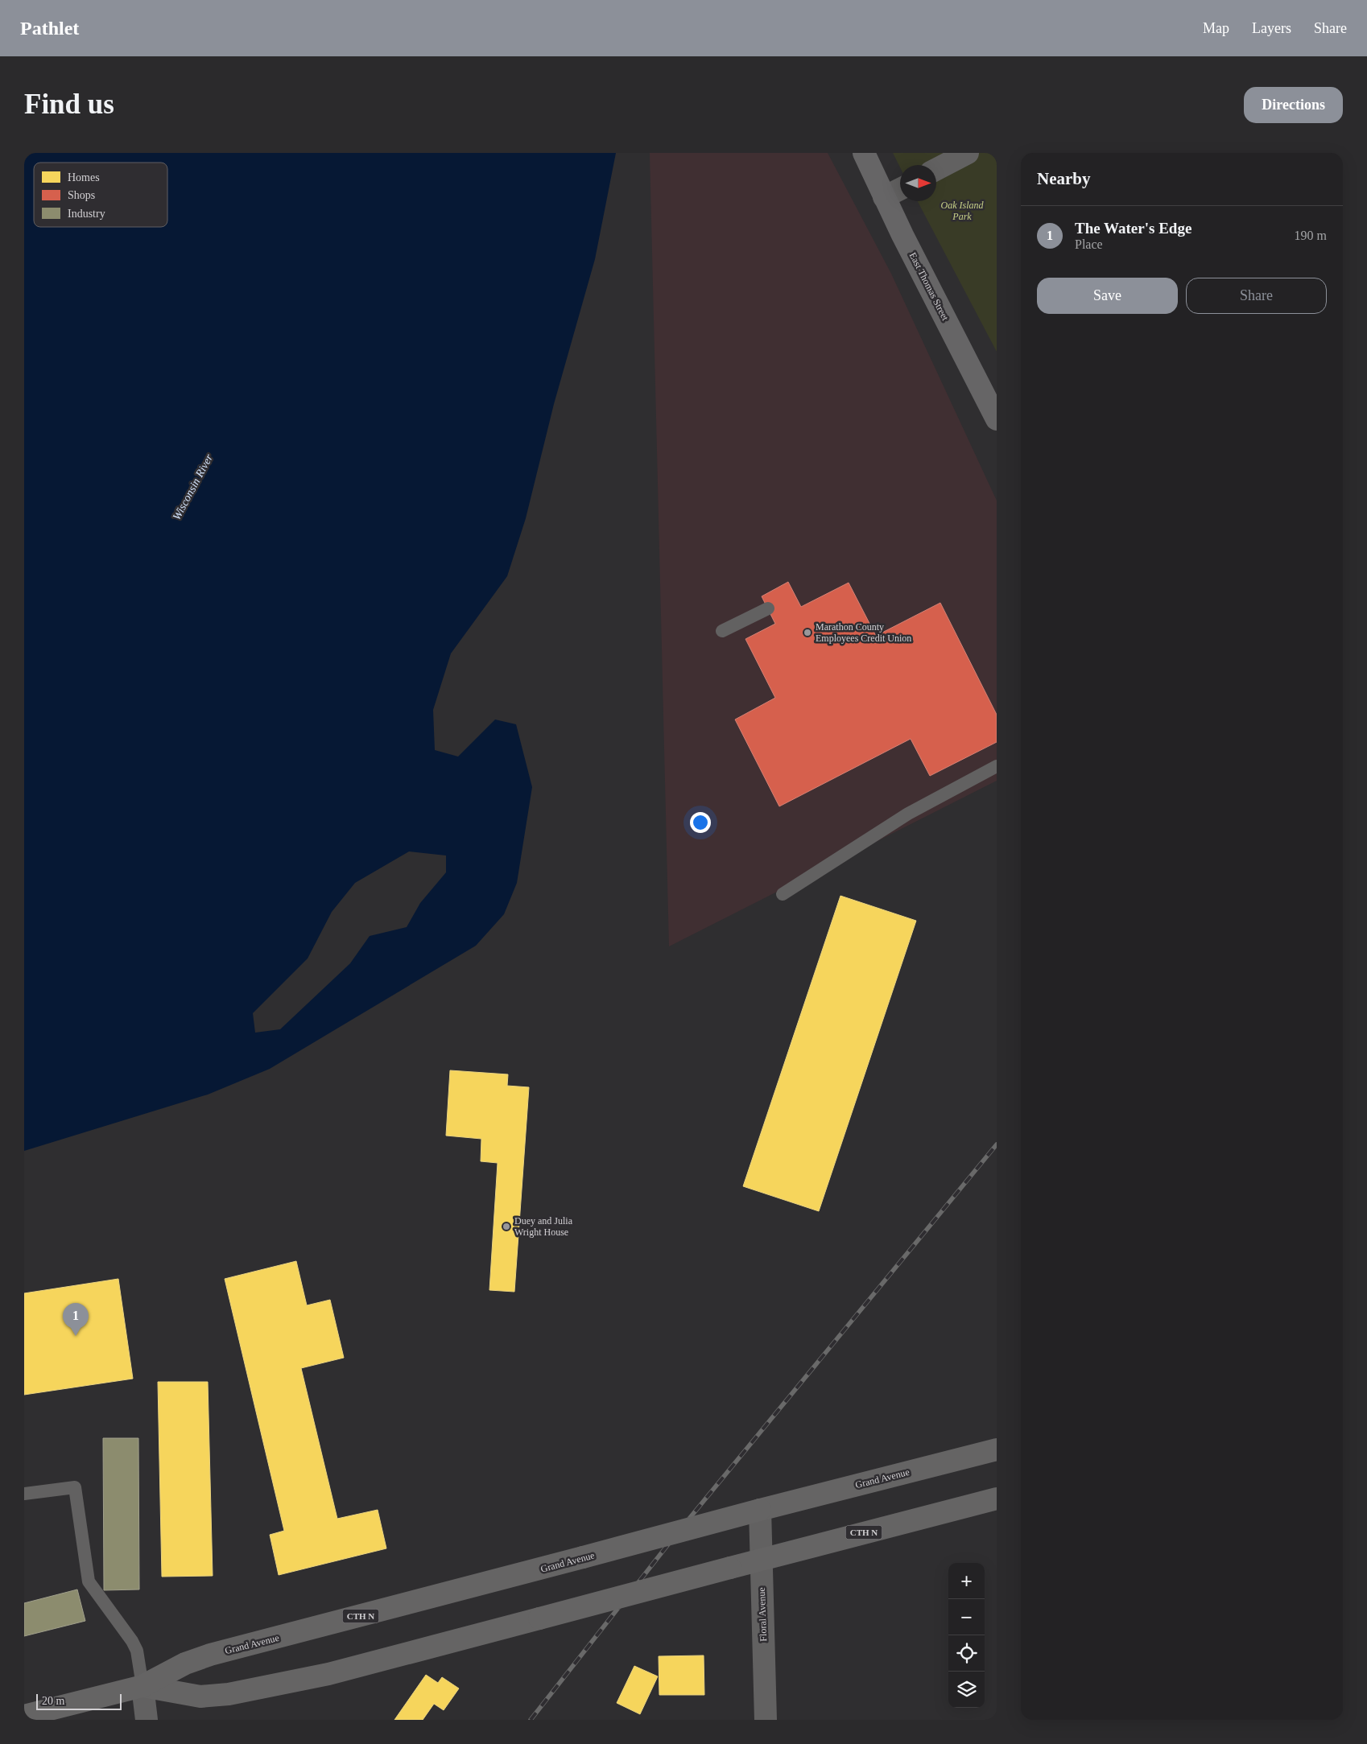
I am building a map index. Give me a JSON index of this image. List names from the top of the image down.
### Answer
{
  "streets": {
    "main road": ["East Thomas Street", "Grand Avenue", "CTH N"],
    "street": ["Floral Avenue"]
  },
  "crossings": [
    ["Grand Avenue", "Floral Avenue"]
  ],
  "water": ["Wisconsin River"],
  "parks": ["Oak Island Park"],
  "places": ["Marathon County Employees Credit Union", "Duey and Julia Wright House"],
  "legend": ["Homes", "Shops", "Industry"],
  "scale_bar": "20 m",
  "north": "right",
  "page": {
    "header": "Pathlet",
    "nav": ["Map", "Layers", "Share"],
    "buttons": [
      "Directions",
      ["Save", "Share"]
    ],
    "title": "Find us",
    "heading": "Nearby",
    "list": [
      {
        "mark": "1",
        "name": "The Water's Edge",
        "note": "Place",
        "value": "190 m"
      }
    ],
    "pins": "1",
    "map_buttons": ["+", "−"],
    "scale": "20 m"
  }
}
